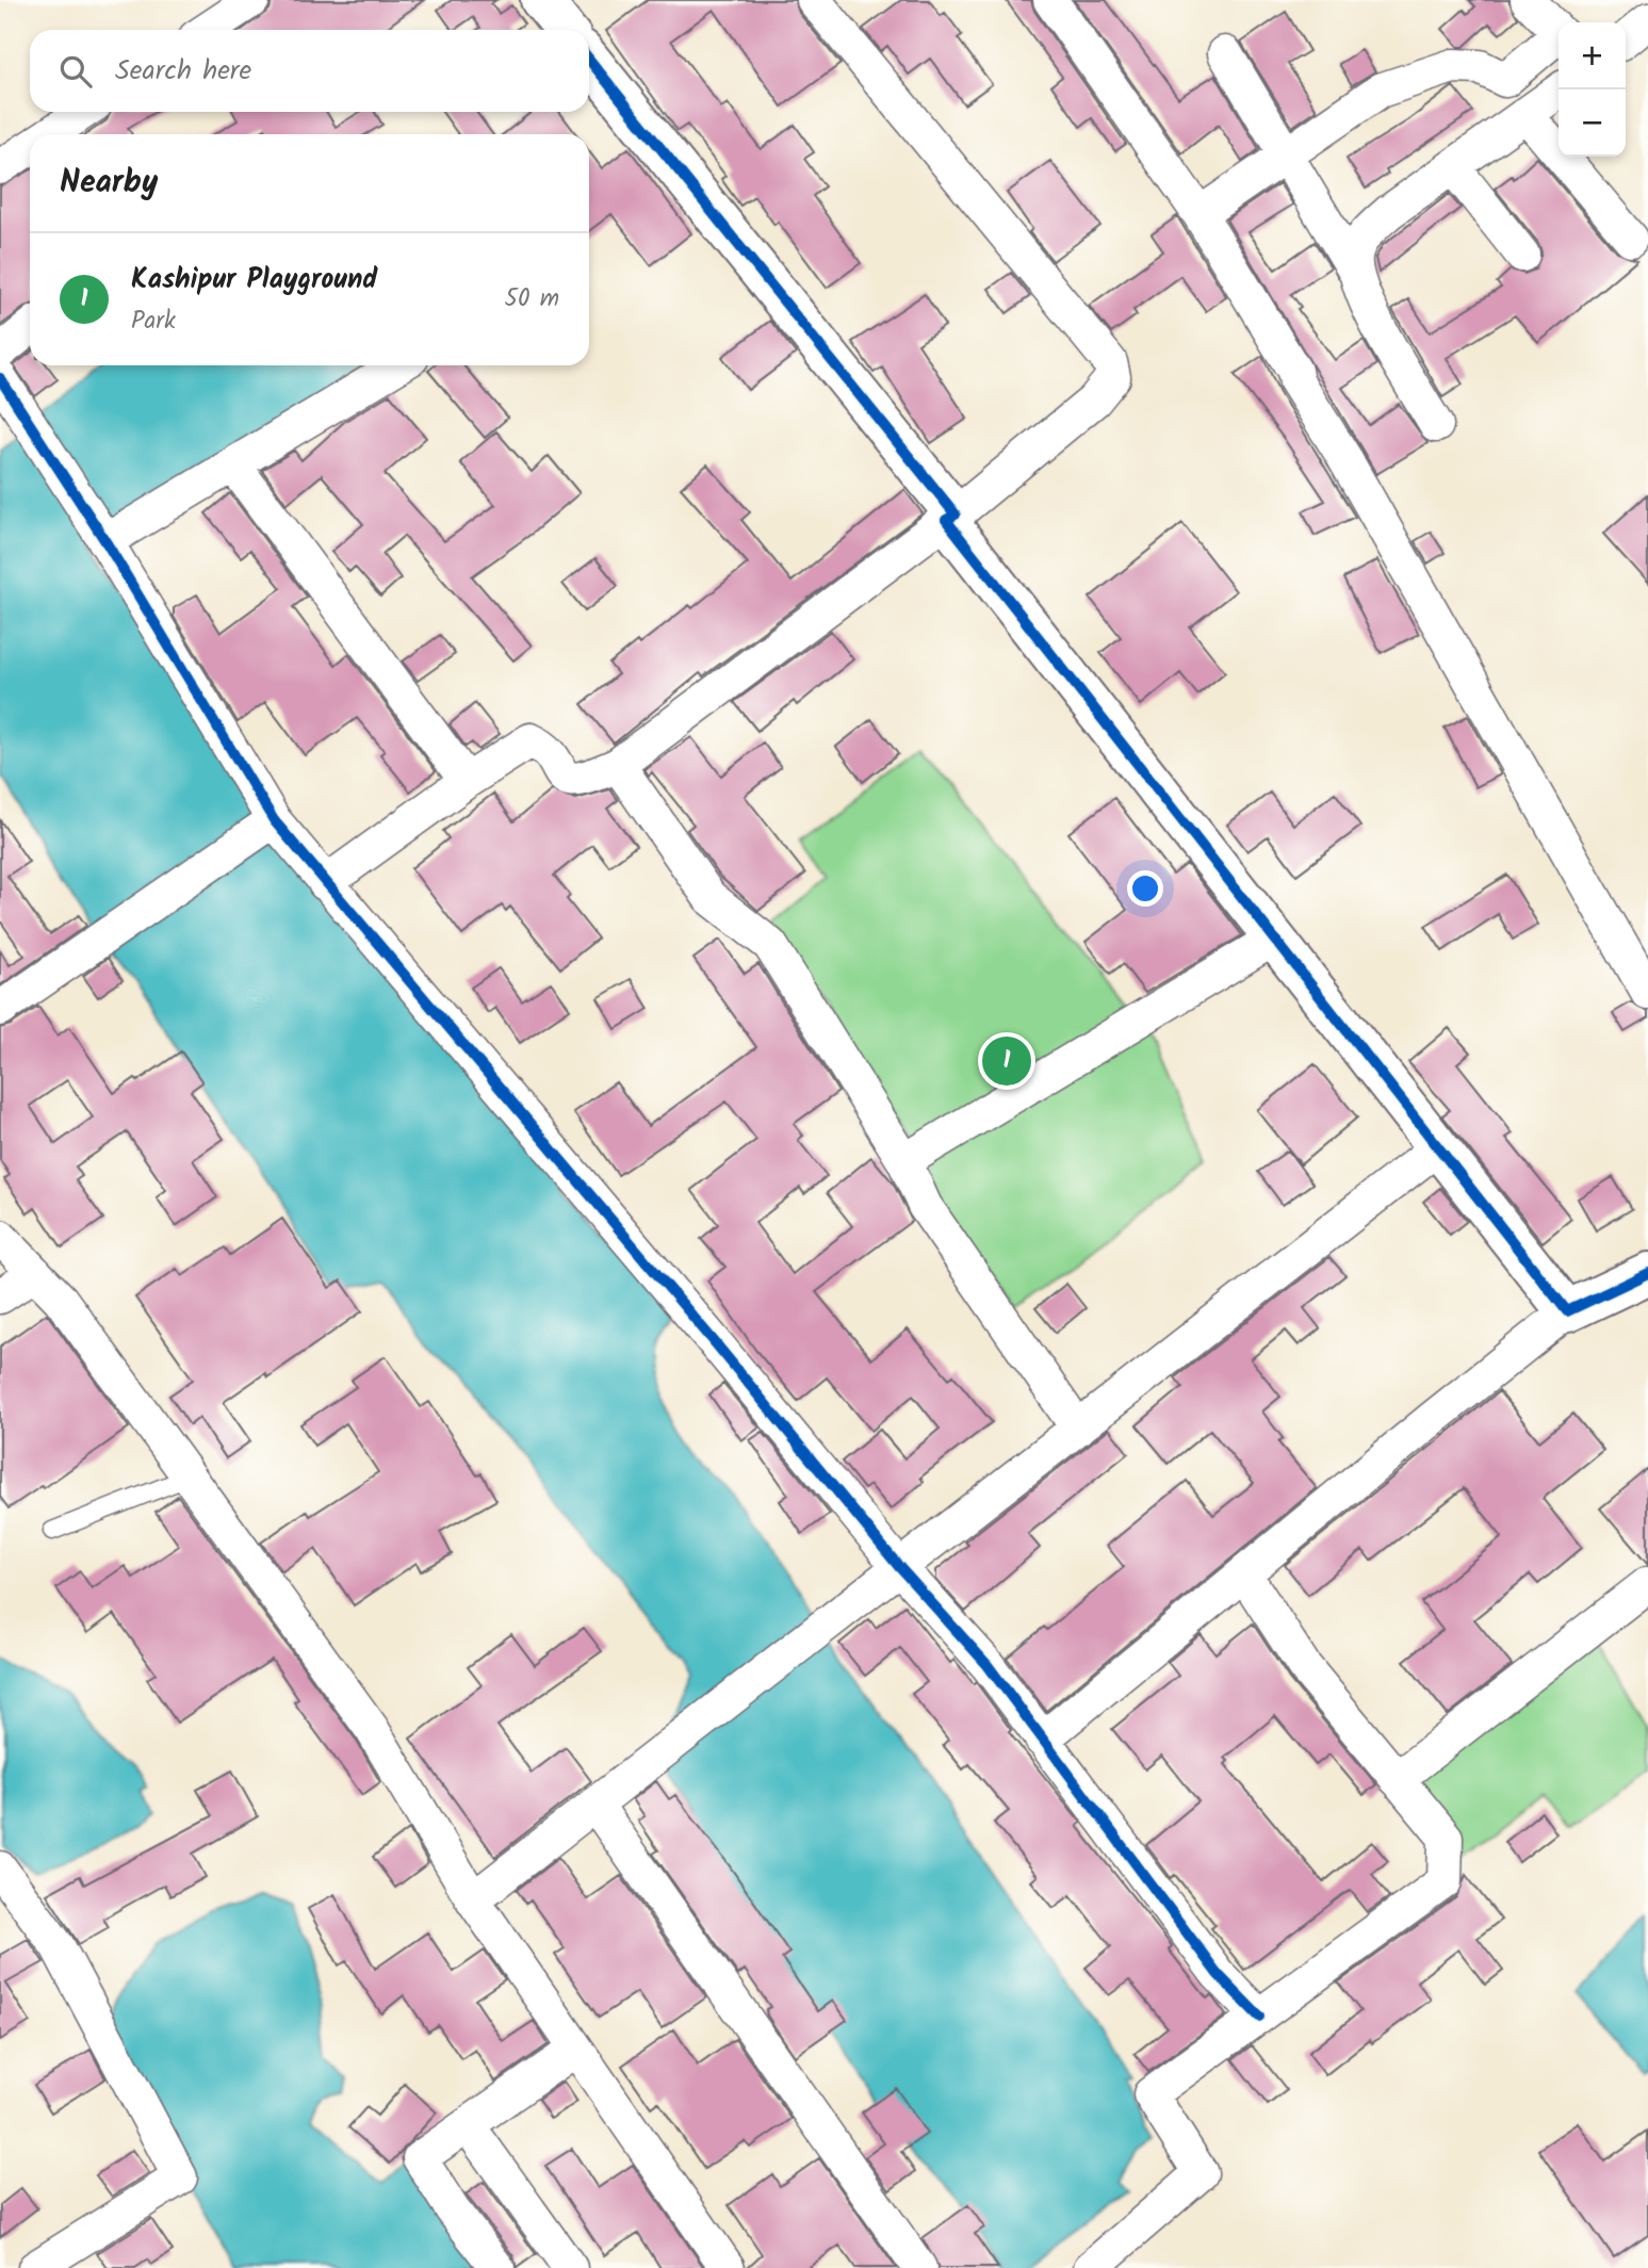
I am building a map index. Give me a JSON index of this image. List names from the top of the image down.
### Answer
{
  "page": {
    "map_buttons": ["+", "−"],
    "search": "Search here",
    "heading": "Nearby",
    "list": [
      {
        "mark": "1",
        "name": "Kashipur Playground",
        "note": "Park",
        "value": "50 m"
      }
    ],
    "pins": "1"
  }
}
